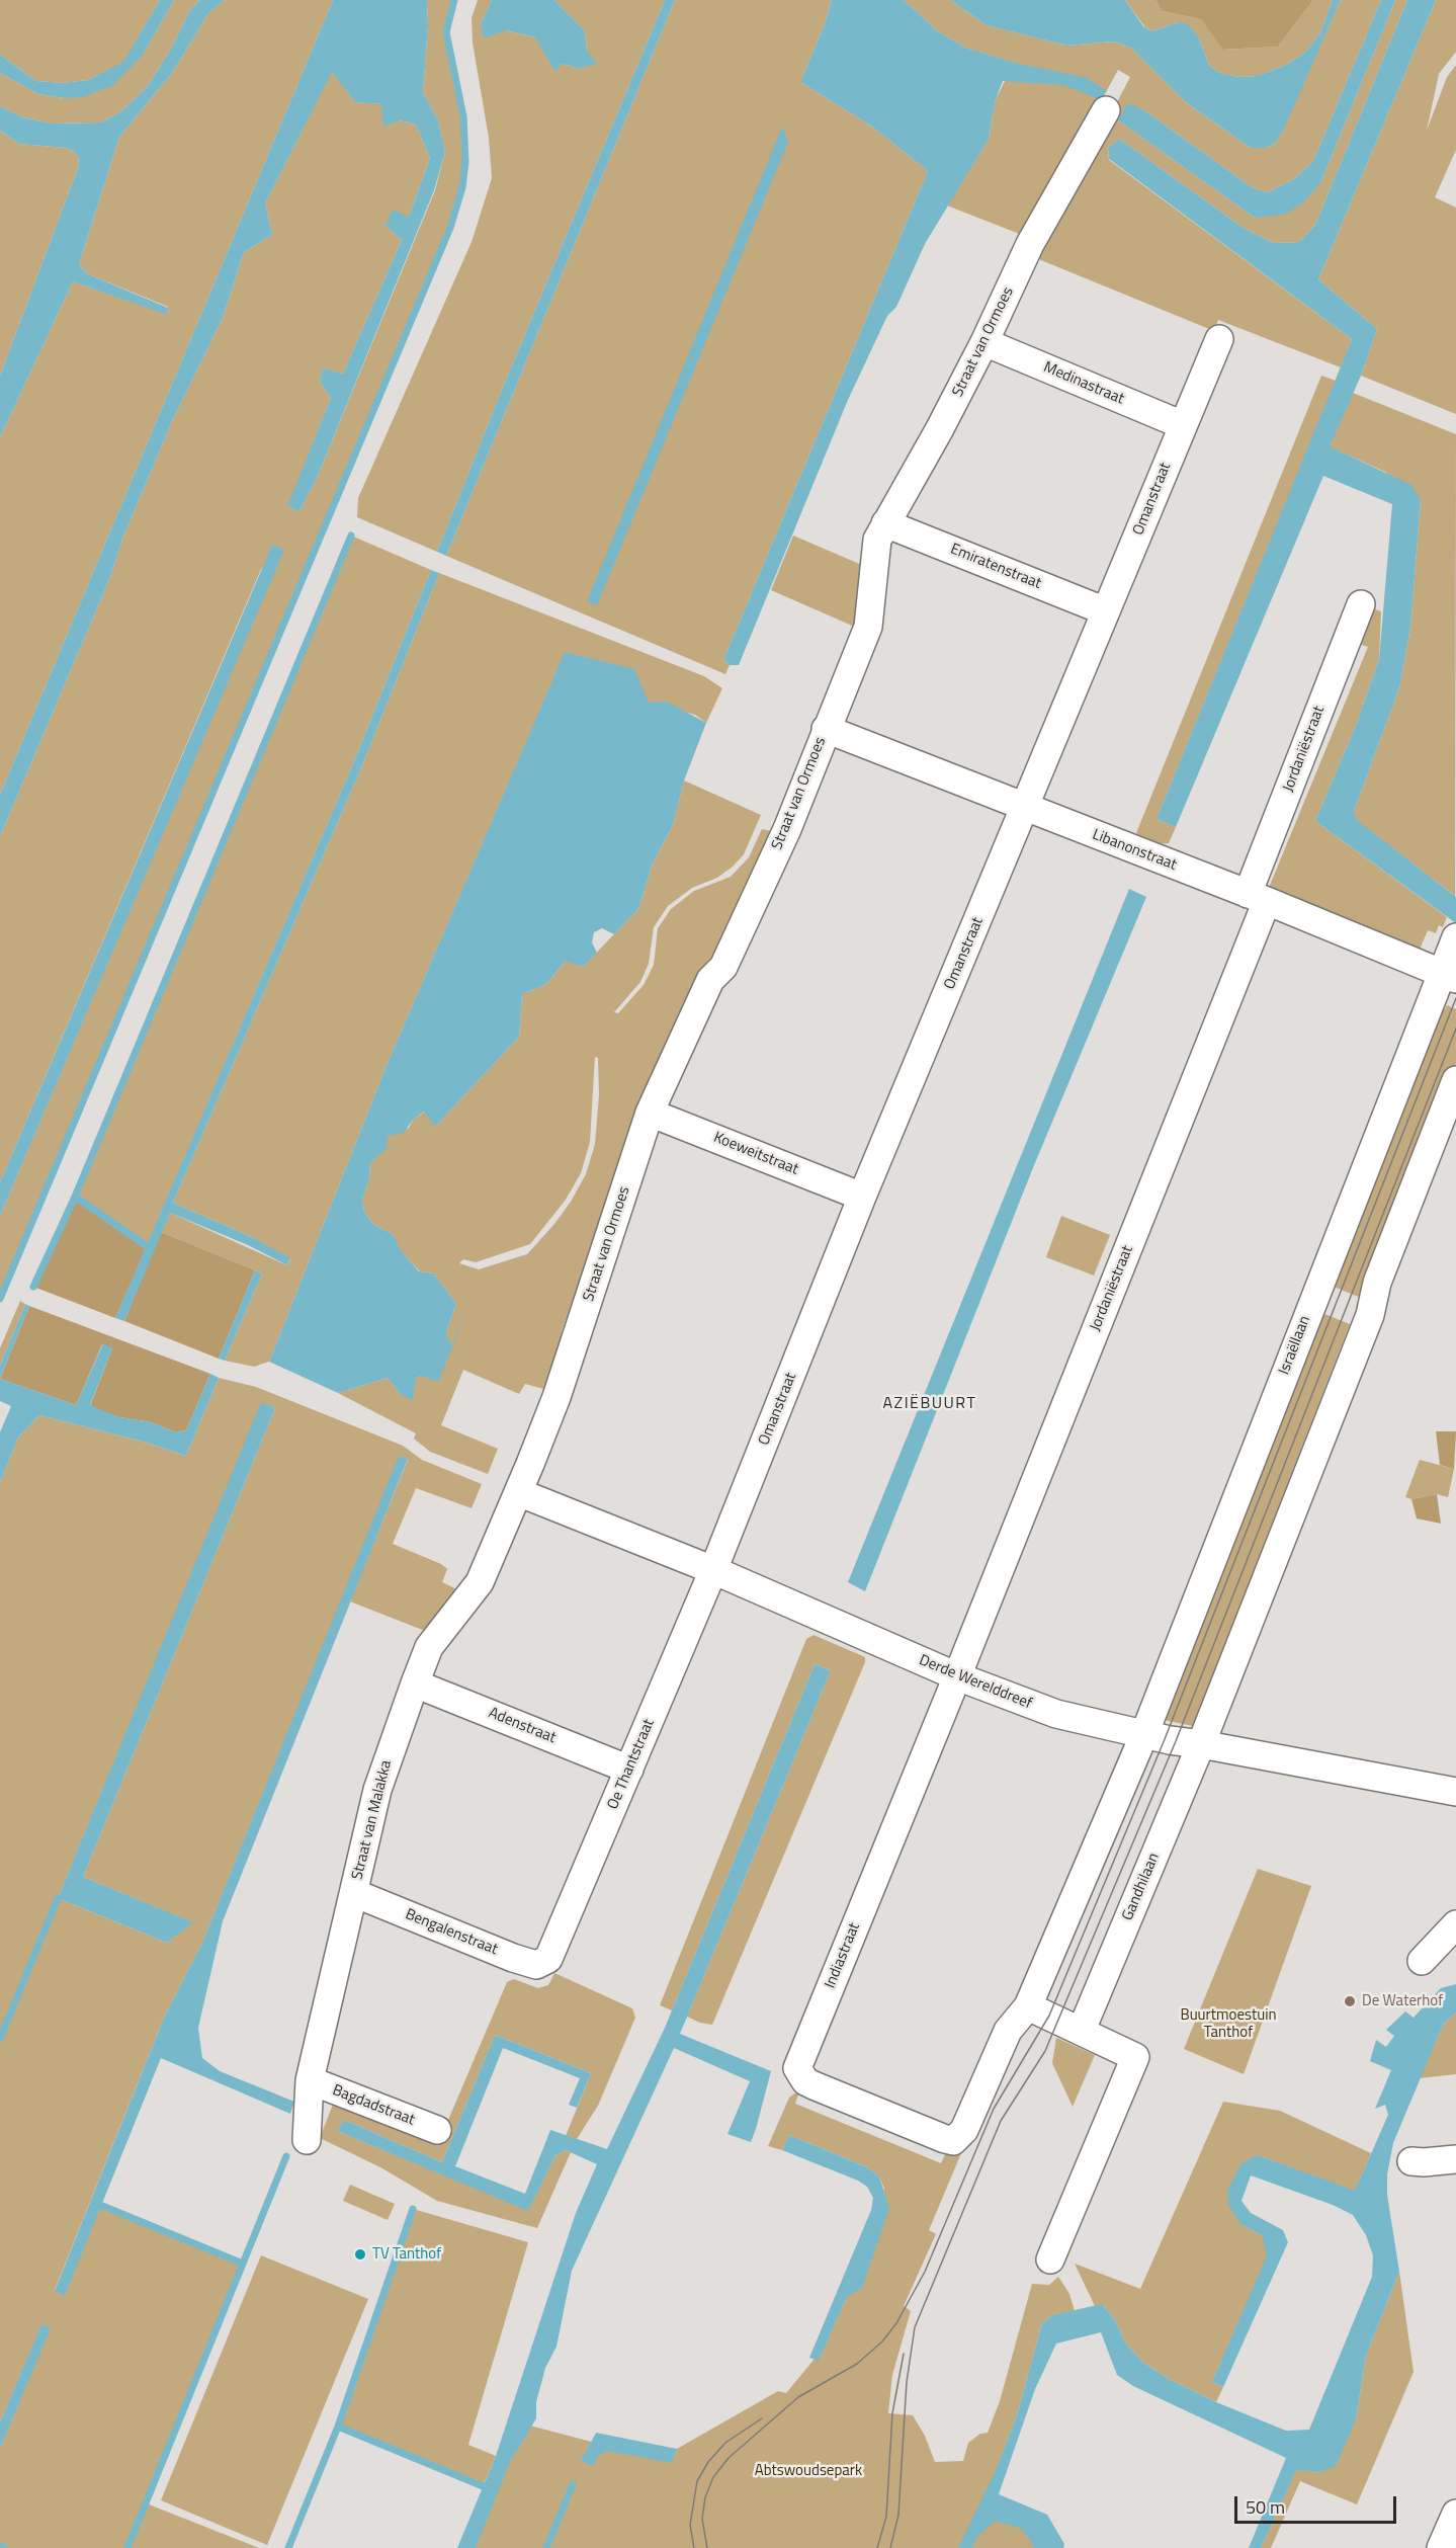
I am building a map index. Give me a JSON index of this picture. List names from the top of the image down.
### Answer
{
  "streets": {
    "street": [
      "Straat van Ormoes",
      "Medinastraat",
      "Omanstraat",
      "Emiratenstraat",
      "Jordaniëstraat",
      "Libanonstraat",
      "Koeweitstraat",
      "Israëllaan",
      "Derde Werelddreef",
      "Adenstraat",
      "Oe Thantstraat",
      "Straat van Malakka",
      "Gandhilaan",
      "Bengalenstraat",
      "Indiastraat",
      "Bagdadstraat"
    ]
  },
  "crossings": [
    ["Straat van Ormoes", "Medinastraat"],
    ["Straat van Ormoes", "Emiratenstraat"],
    ["Straat van Ormoes", "Libanonstraat"],
    ["Straat van Ormoes", "Koeweitstraat"],
    ["Straat van Ormoes", "Derde Werelddreef"],
    ["Straat van Ormoes", "Straat van Malakka"],
    ["Medinastraat", "Omanstraat"],
    ["Omanstraat", "Emiratenstraat"],
    ["Omanstraat", "Libanonstraat"],
    ["Omanstraat", "Koeweitstraat"],
    ["Omanstraat", "Derde Werelddreef"],
    ["Omanstraat", "Oe Thantstraat"],
    ["Jordaniëstraat", "Libanonstraat"],
    ["Jordaniëstraat", "Derde Werelddreef"],
    ["Jordaniëstraat", "Indiastraat"],
    ["Libanonstraat", "Israëllaan"],
    ["Israëllaan", "Derde Werelddreef"],
    ["Derde Werelddreef", "Oe Thantstraat"],
    ["Derde Werelddreef", "Straat van Malakka"],
    ["Derde Werelddreef", "Gandhilaan"],
    ["Derde Werelddreef", "Indiastraat"],
    ["Adenstraat", "Oe Thantstraat"],
    ["Adenstraat", "Straat van Malakka"],
    ["Oe Thantstraat", "Bengalenstraat"],
    ["Straat van Malakka", "Bengalenstraat"],
    ["Straat van Malakka", "Bagdadstraat"]
  ],
  "districts": ["AZIËBUURT"],
  "parks": ["Buurtmoestuin Tanthof", "Abtswoudsepark"],
  "places": ["De Waterhof", "TV Tanthof"],
  "scale_bar": "50 m"
}
